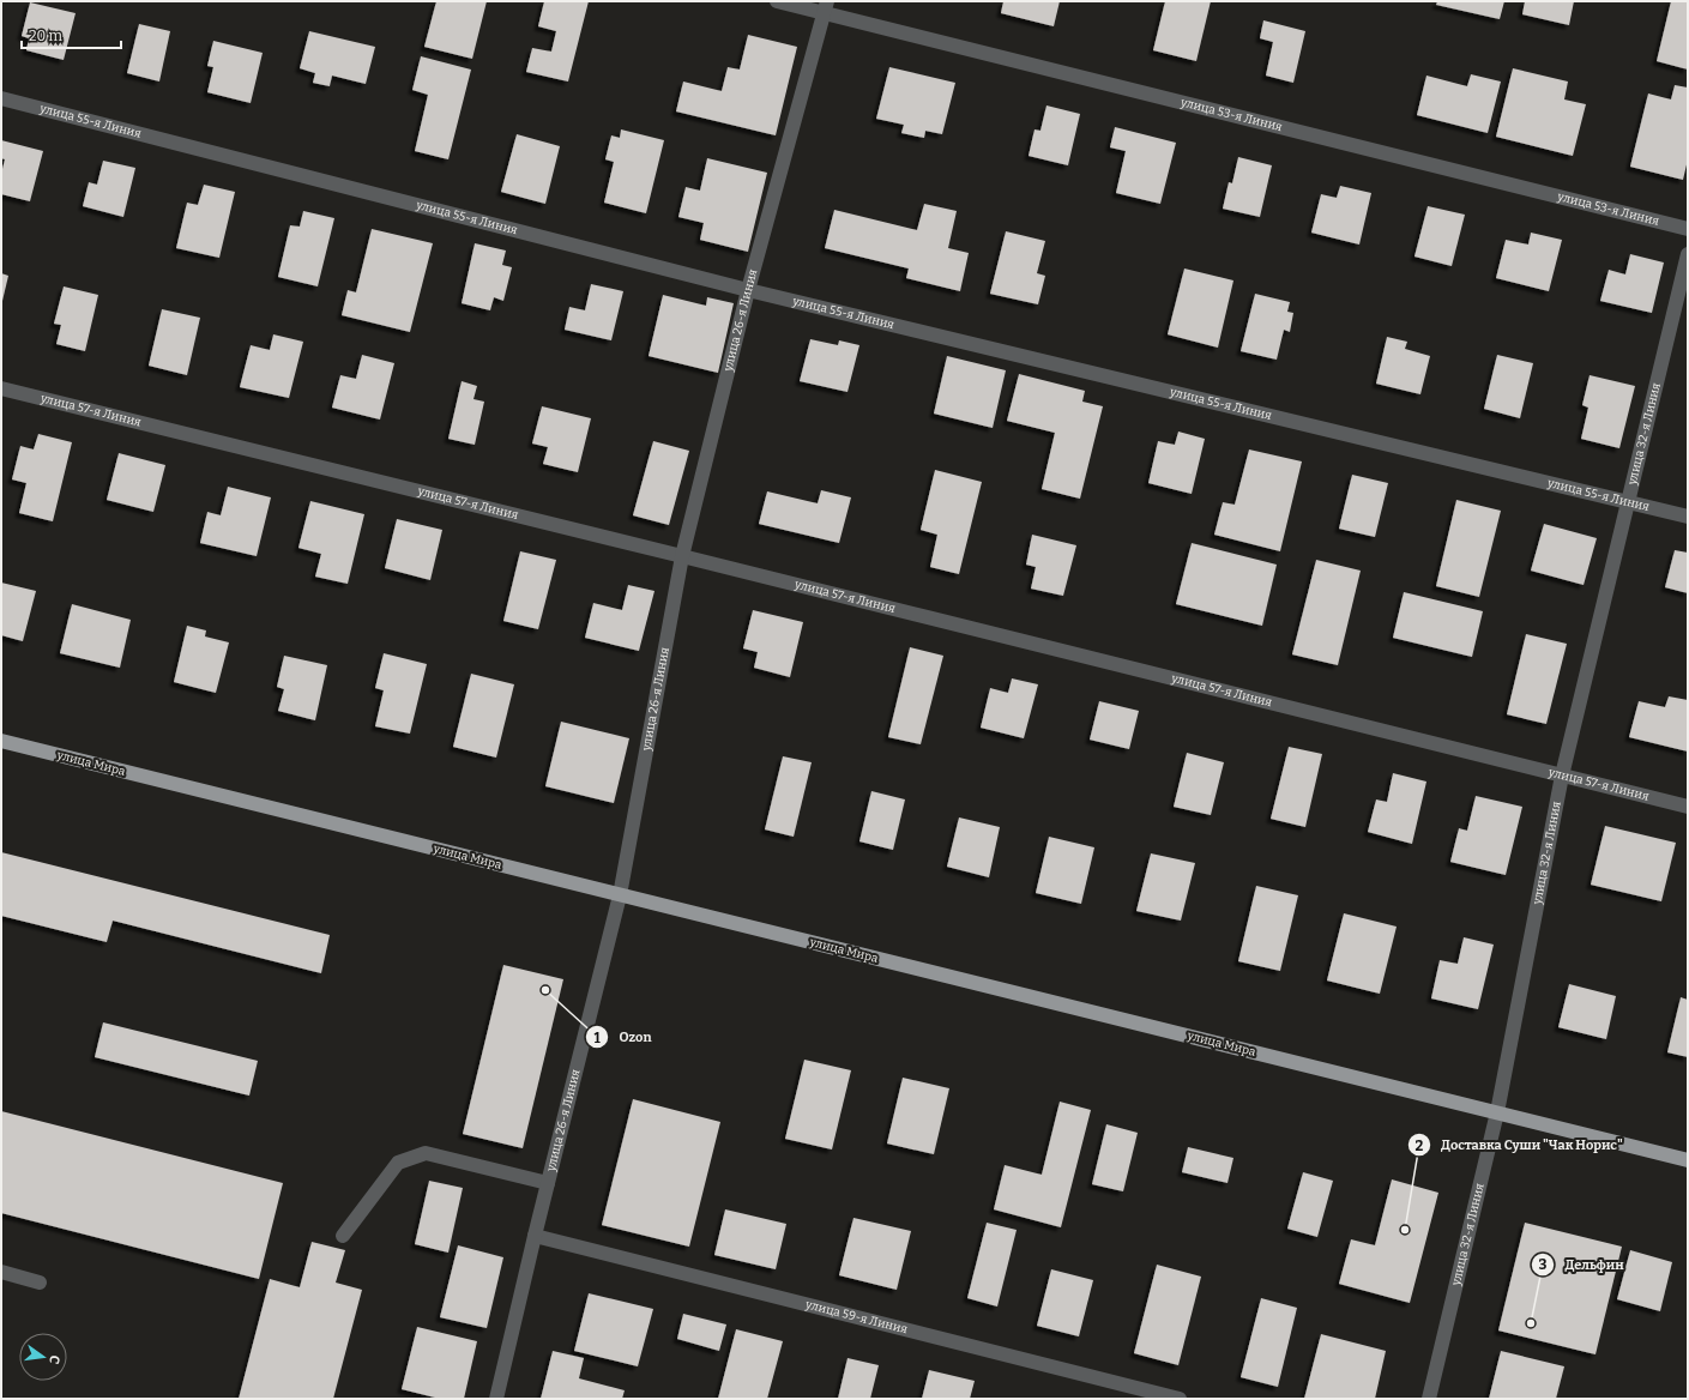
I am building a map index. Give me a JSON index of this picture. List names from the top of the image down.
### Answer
{
  "streets": {
    "main road": ["улица Мира"],
    "street": [
      "улица 53-я Линия",
      "улица 55-я Линия",
      "улица 26-я Линия",
      "улица 57-я Линия",
      "улица 32-я Линия",
      "улица 59-я Линия"
    ]
  },
  "crossings": [
    ["улица 53-я Линия", "улица 26-я Линия"],
    ["улица 55-я Линия", "улица 26-я Линия"],
    ["улица 55-я Линия", "улица 32-я Линия"],
    ["улица 26-я Линия", "улица 57-я Линия"],
    ["улица 26-я Линия", "улица Мира"],
    ["улица 26-я Линия", "улица 59-я Линия"],
    ["улица 57-я Линия", "улица 32-я Линия"],
    ["улица 32-я Линия", "улица Мира"]
  ],
  "places": ["Ozon", "Доставка Суши \"Чак Норис\"", "Дельфин"],
  "scale_bar": "20 m",
  "north": "right"
}
